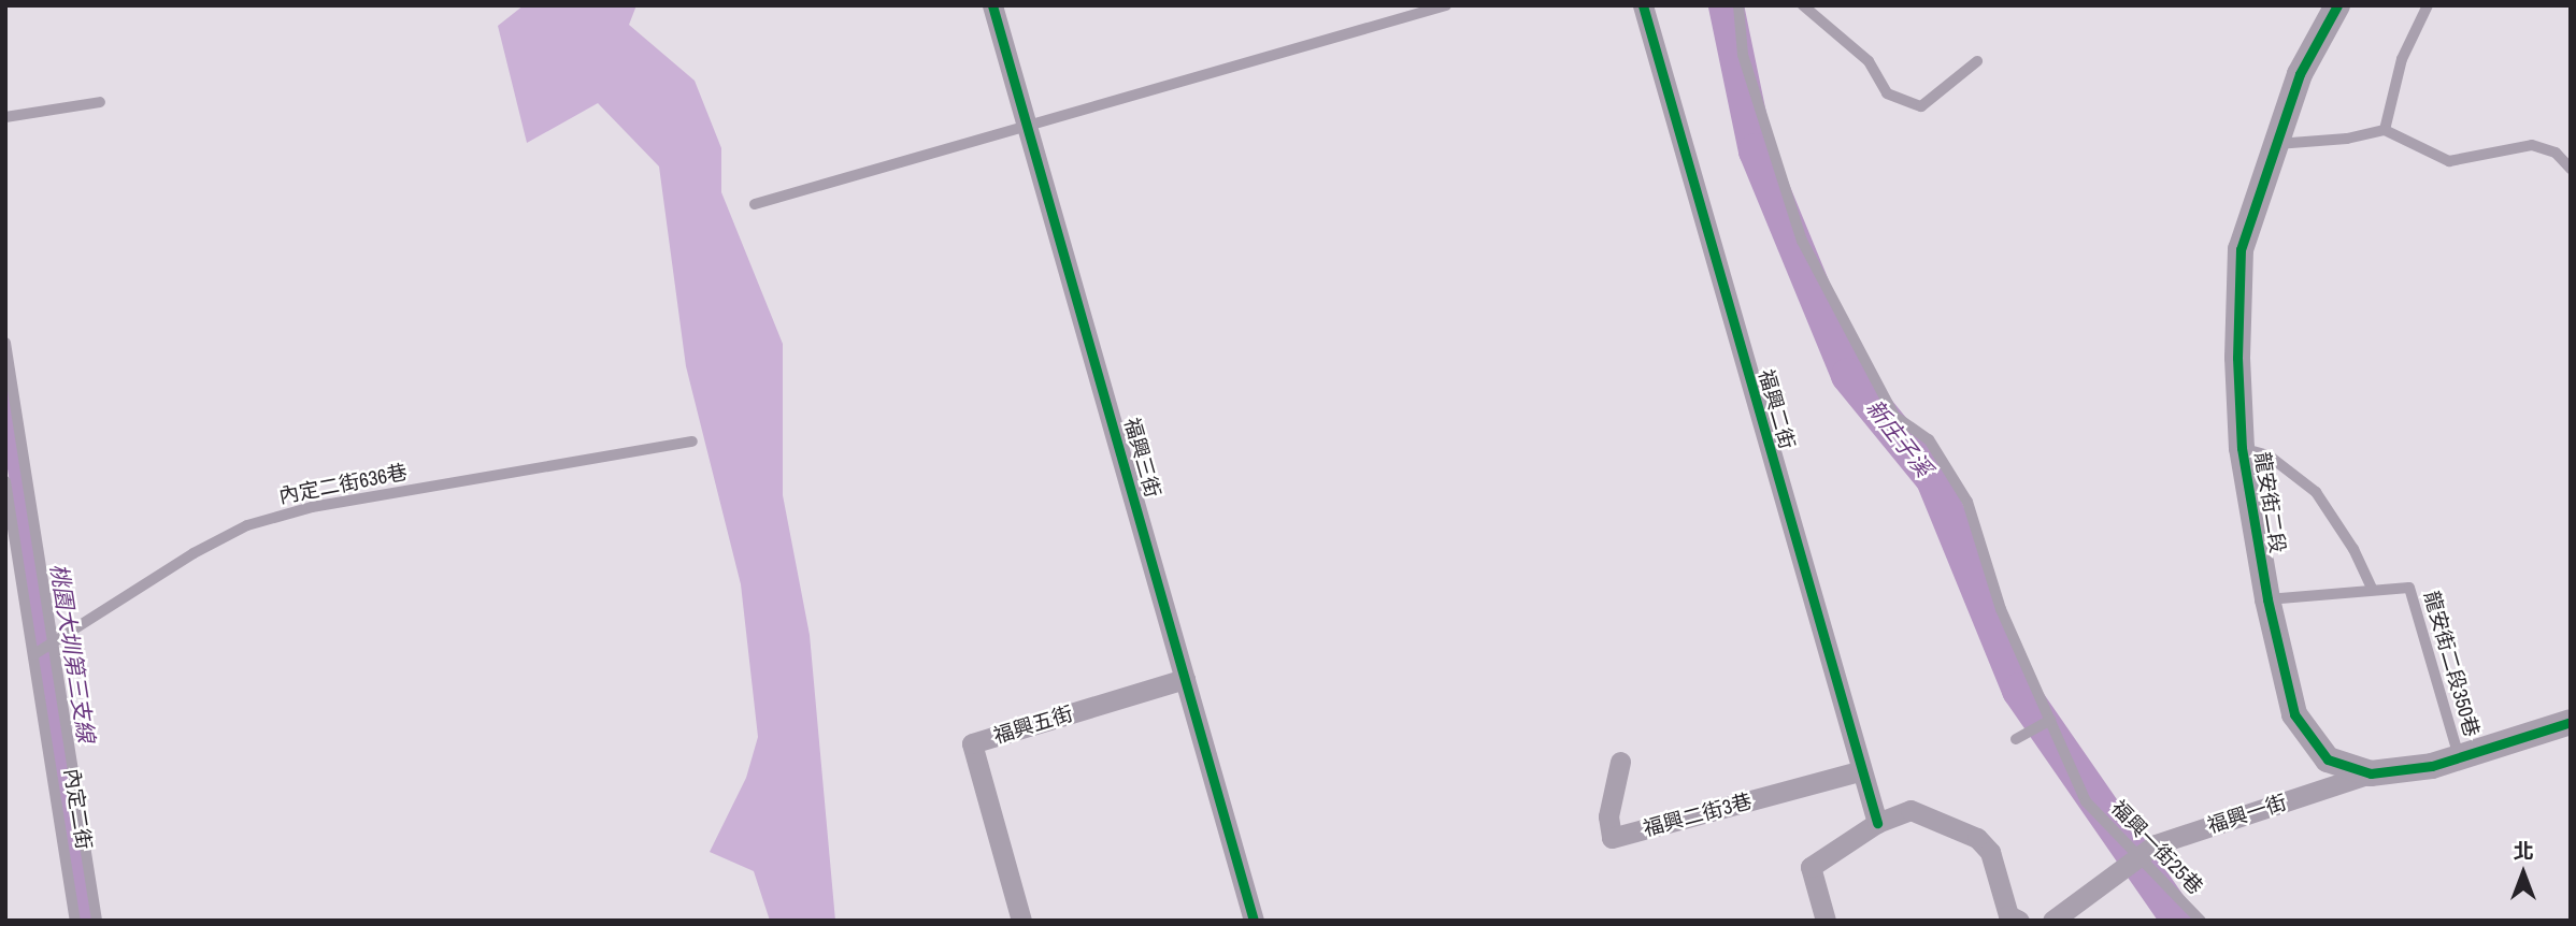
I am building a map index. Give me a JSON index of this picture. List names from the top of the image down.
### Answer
{
  "streets": {
    "street": [
      "福興二街",
      "福興三街",
      "龍安街二段",
      "福興五街",
      "福興一街",
      "福興二街3巷"
    ],
    "lane": [
      "內定二街636巷",
      "龍安街二段350巷",
      "內定二街",
      "福興一街25巷"
    ]
  },
  "crossings": [
    ["福興二街", "福興二街3巷"],
    ["福興三街", "福興五街"],
    ["內定二街636巷", "內定二街"],
    ["龍安街二段", "龍安街二段350巷"],
    ["龍安街二段", "福興一街"],
    ["福興一街", "福興一街25巷"]
  ],
  "water": ["新庄子溪", "桃園大圳第三支線"],
  "north": "top"
}
